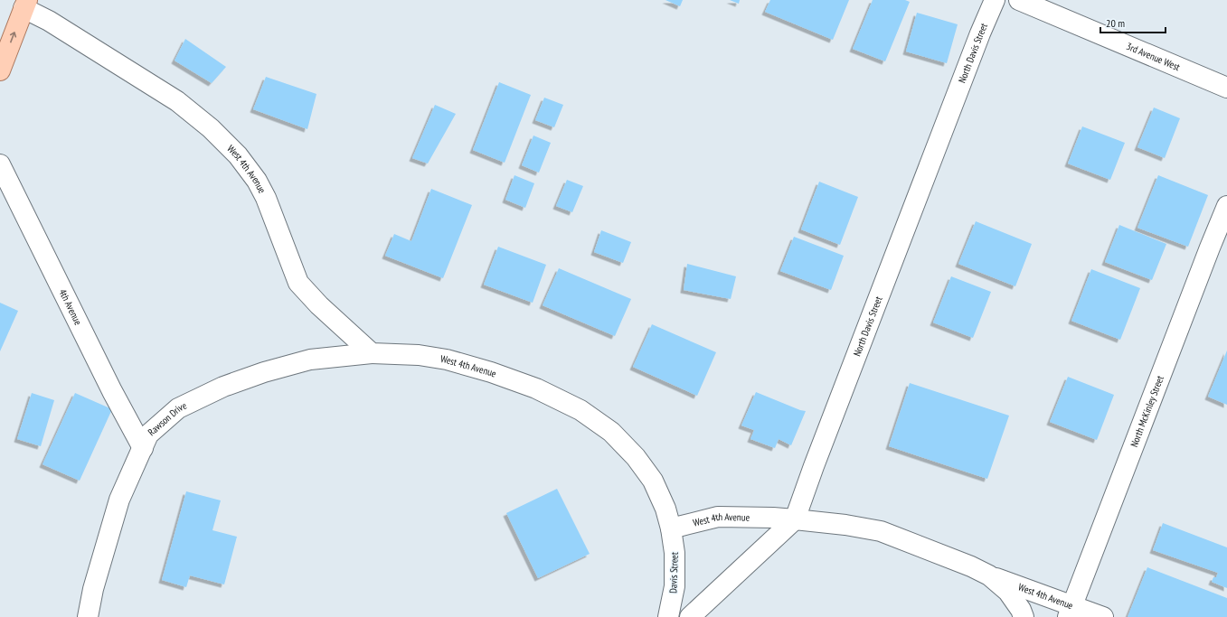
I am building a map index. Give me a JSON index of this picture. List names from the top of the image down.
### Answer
{
  "streets": {
    "street": [
      "North Davis Street",
      "3rd Avenue West",
      "West 4th Avenue",
      "4th Avenue",
      "North McKinley Street",
      "Rawson Drive",
      "Davis Street"
    ]
  },
  "crossings": [
    ["North Davis Street", "West 4th Avenue"],
    ["West 4th Avenue", "North McKinley Street"],
    ["West 4th Avenue", "Rawson Drive"],
    ["West 4th Avenue", "Davis Street"],
    ["4th Avenue", "Rawson Drive"]
  ],
  "scale_bar": "20 m"
}
